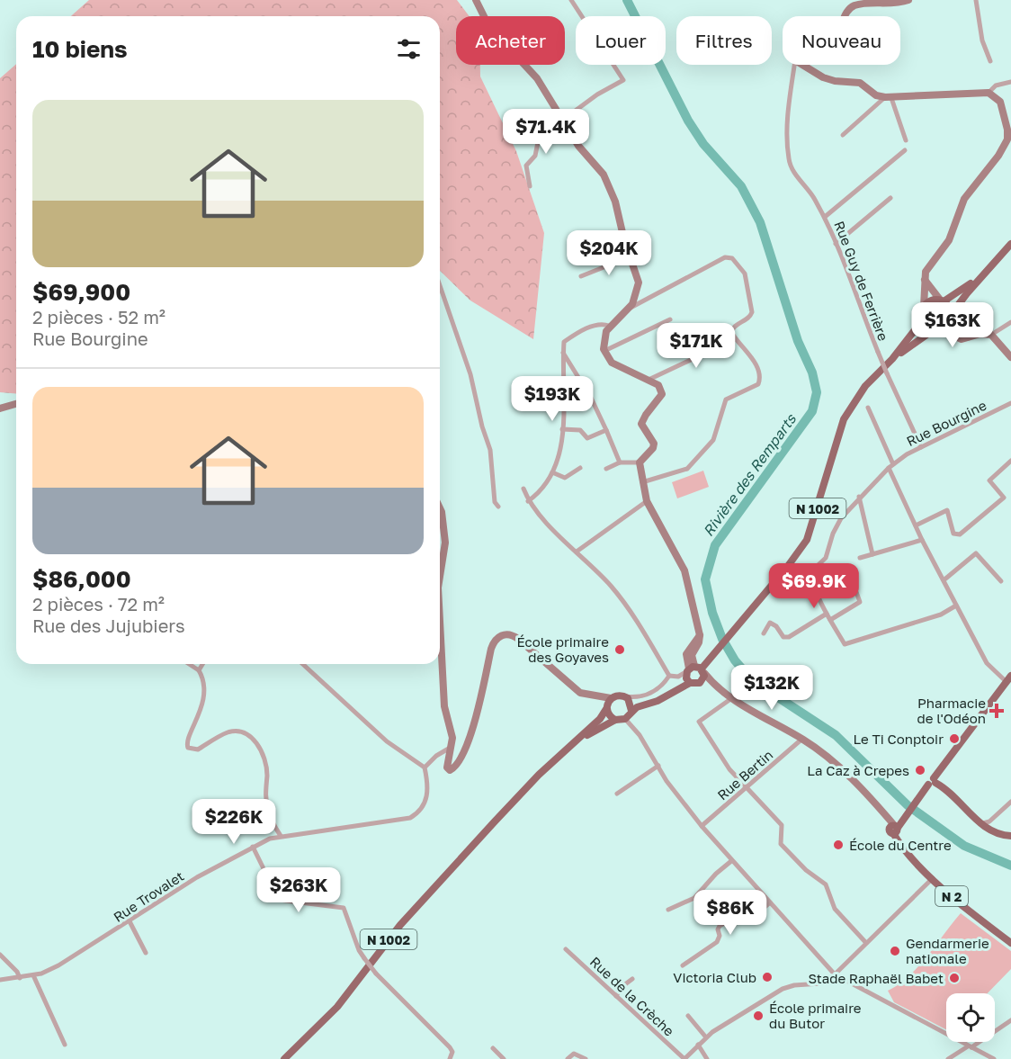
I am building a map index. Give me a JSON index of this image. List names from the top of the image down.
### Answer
{
  "streets": {
    "main road": ["N 1002", "N 2"],
    "street": [
      "Rue Guy de Ferrière",
      "Rue Bourgine",
      "Rue Bertin",
      "Rue Trovalet",
      "Rue de la Crèche"
    ]
  },
  "crossings": [
    ["Rue Guy de Ferrière", "Rue Bourgine"]
  ],
  "water": ["Rivière des Remparts"],
  "places": {
    "other": [
      "École primaire des Goyaves",
      "Le Ti Conptoir",
      "La Caz à Crepes",
      "École du Centre",
      "Gendarmerie nationale",
      "Victoria Club",
      "Stade Raphaël Babet",
      "École primaire du Butor"
    ],
    "health": ["Pharmacie de l'Odéon"]
  },
  "page": {
    "chip": [
      "Acheter",
      "Louer",
      "Filtres",
      "Nouveau"
    ],
    "heading": "10 biens",
    "list": [
      {
        "name": "$69,900",
        "note": "2 pièces · 52 m² · Rue Bourgine"
      },
      {
        "name": "$86,000",
        "note": "2 pièces · 72 m² · Rue des Jujubiers"
      }
    ],
    "price": [
      "$71.4K",
      "$204K",
      "$163K",
      "$171K",
      "$193K",
      "$69.9K",
      "$132K",
      "$226K",
      "$263K",
      "$86K"
    ]
  }
}
